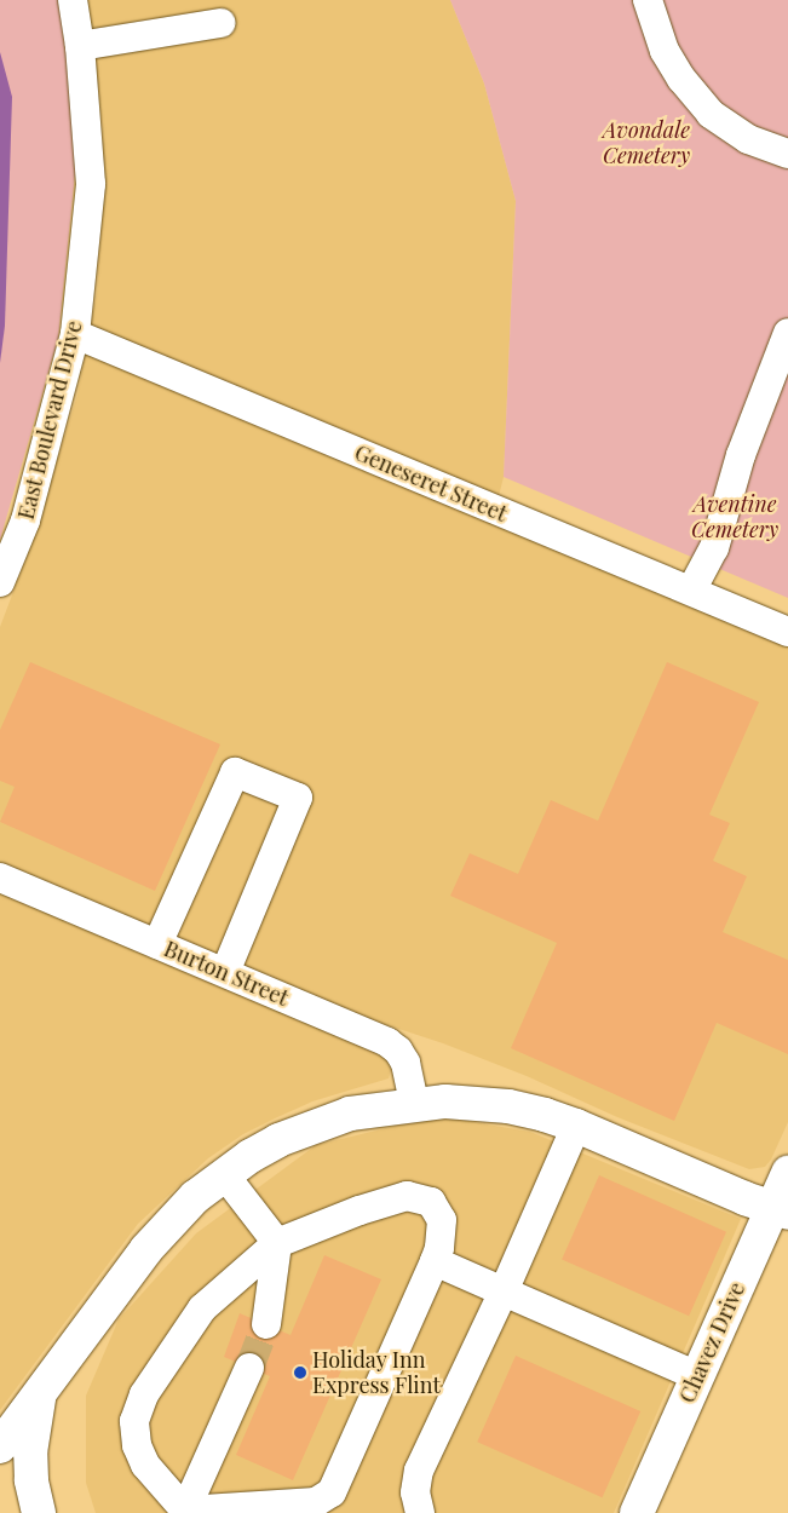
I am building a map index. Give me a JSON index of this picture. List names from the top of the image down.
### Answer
{
  "streets": {
    "main road": ["Chavez Drive"],
    "street": ["East Boulevard Drive", "Geneseret Street", "Burton Street"]
  },
  "crossings": [
    ["East Boulevard Drive", "Geneseret Street"]
  ],
  "parks": ["Avondale Cemetery", "Aventine Cemetery"],
  "places": ["Holiday Inn Express Flint"]
}
